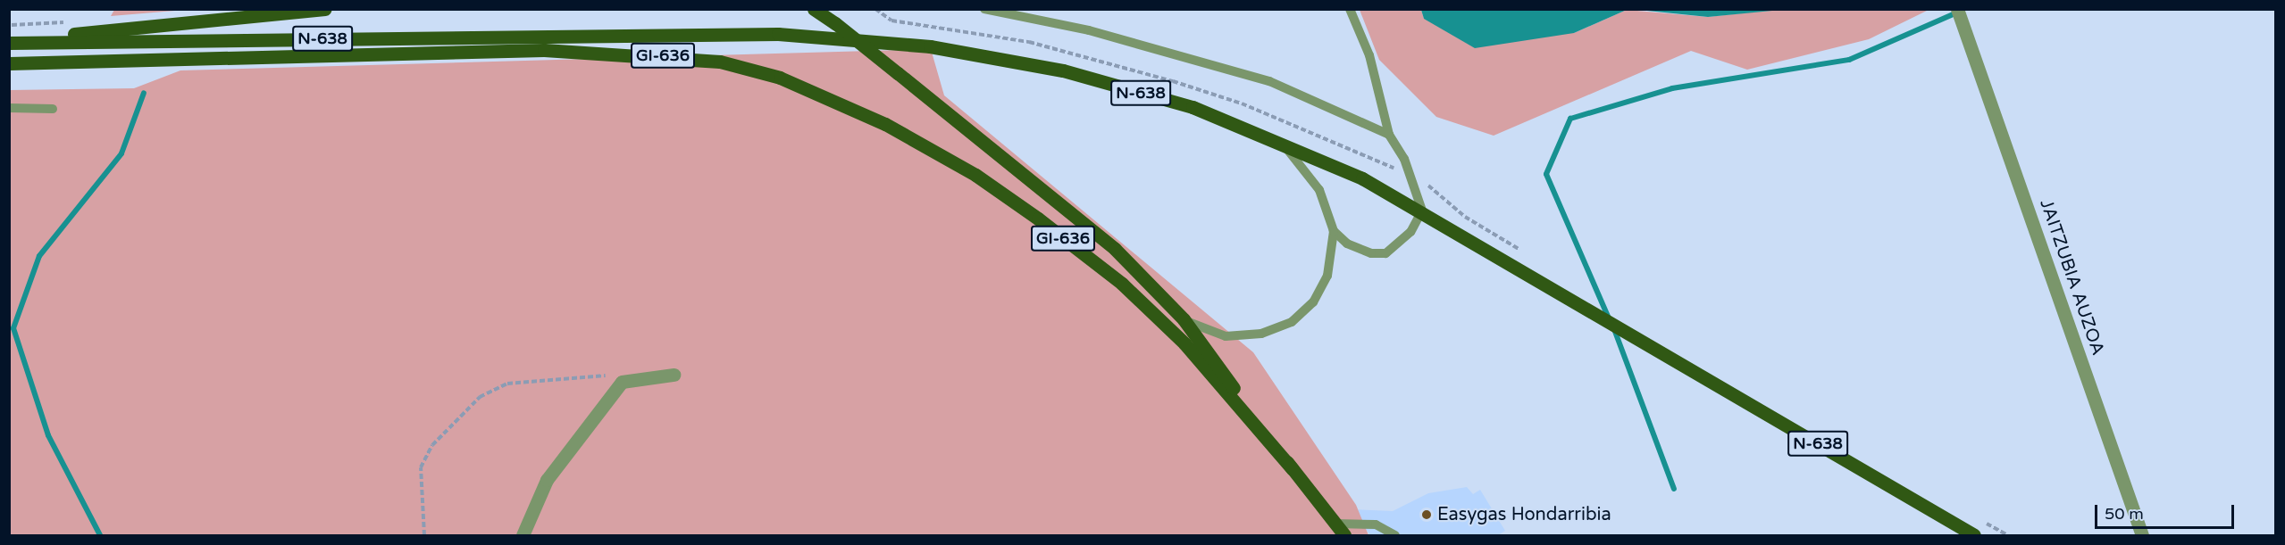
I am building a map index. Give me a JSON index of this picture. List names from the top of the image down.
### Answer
{
  "streets": {
    "main road": ["N-638", "GI-636"],
    "street": ["JAITZUBIA AUZOA"]
  },
  "crossings": [
    ["N-638", "GI-636"]
  ],
  "places": ["Easygas Hondarribia"],
  "scale_bar": "50 m"
}
